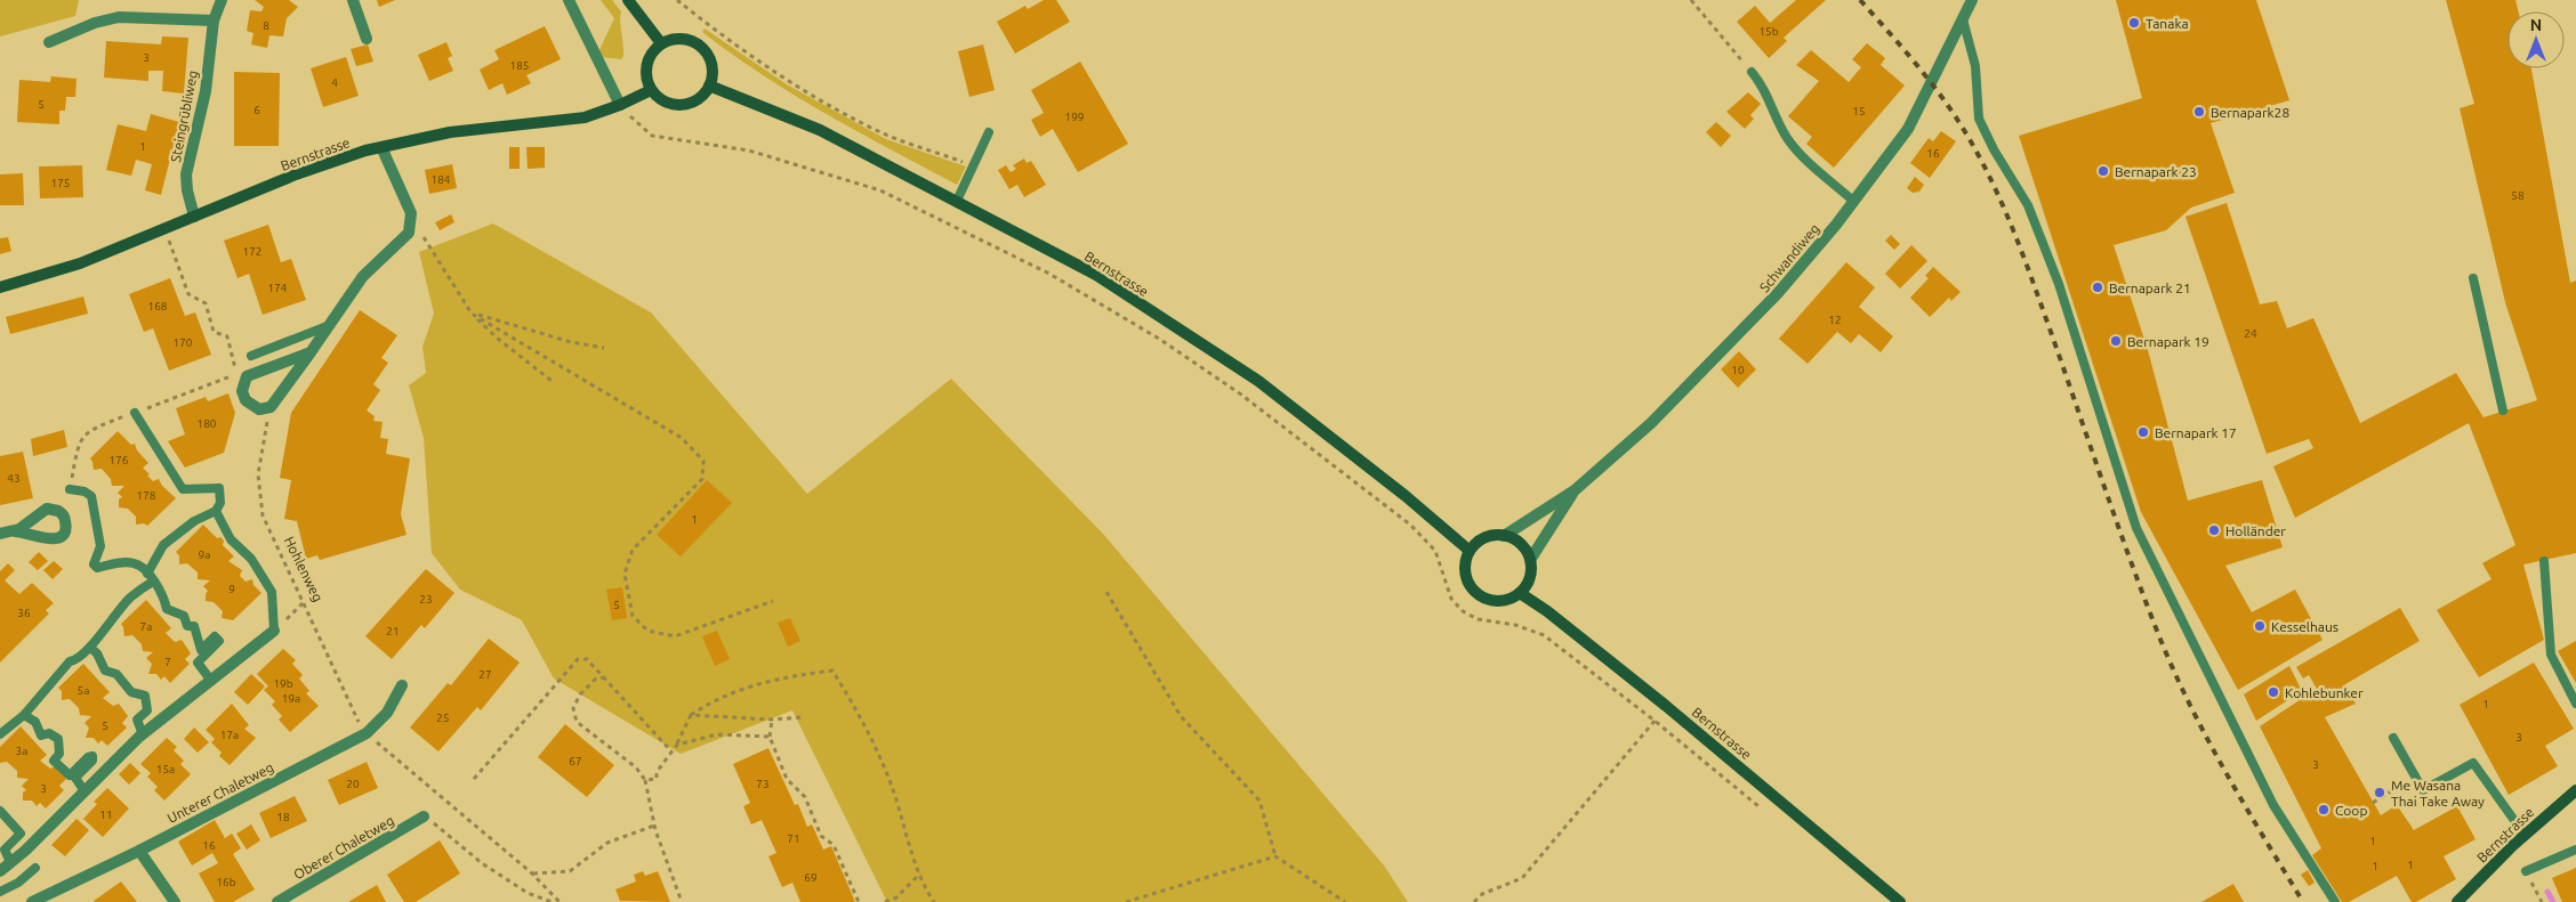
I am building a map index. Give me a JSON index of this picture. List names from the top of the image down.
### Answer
{
  "streets": {
    "main road": ["Bernstrasse"],
    "street": [
      "Steingrübliweg",
      "Schwandiweg",
      "Unterer Chaletweg",
      "Oberer Chaletweg"
    ],
    "path": ["Hohlenweg"]
  },
  "crossings": [
    ["Steingrübliweg", "Bernstrasse"],
    ["Bernstrasse", "Schwandiweg"],
    ["Hohlenweg", "Unterer Chaletweg"]
  ],
  "places": [
    "Tanaka",
    "Bernapark28",
    "Bernapark 23",
    "Bernapark 21",
    "Bernapark 19",
    "Bernapark 17",
    "Holländer",
    "Kesselhaus",
    "Kohlebunker",
    "Me Wasana Thai Take Away",
    "Coop"
  ],
  "house_numbers": [
    "8",
    "15b",
    "3",
    "185",
    "4",
    "5",
    "6",
    "15",
    "199",
    "1",
    "16",
    "184",
    "175",
    "58",
    "172",
    "174",
    "168",
    "12",
    "24",
    "170",
    "10",
    "180",
    "176",
    "43",
    "178",
    "1",
    "9a",
    "9",
    "23",
    "5",
    "36",
    "7a",
    "21",
    "7",
    "27",
    "19b",
    "5a",
    "19a",
    "1",
    "25",
    "5",
    "17a",
    "3",
    "3a",
    "67",
    "3",
    "15a",
    "20",
    "73",
    "3",
    "11",
    "18",
    "71",
    "1",
    "16",
    "1",
    "1",
    "69",
    "16b"
  ],
  "north": "top"
}
